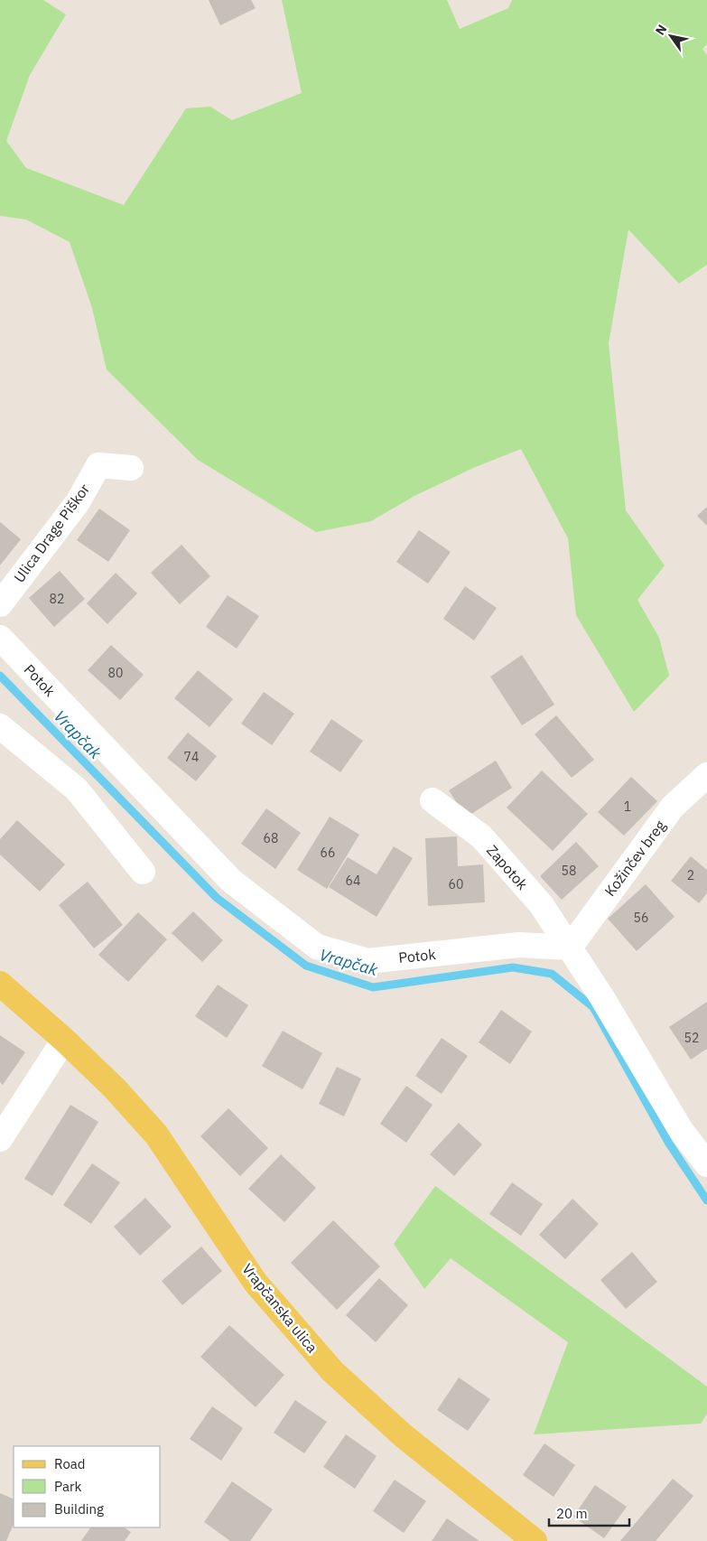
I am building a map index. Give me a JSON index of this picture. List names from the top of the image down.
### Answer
{
  "streets": {
    "main road": ["Vrapčanska ulica"],
    "street": [
      "Ulica Drage Piškor",
      "Potok",
      "Kožinčev breg",
      "Zapotok"
    ]
  },
  "crossings": [
    ["Potok", "Kožinčev breg"],
    ["Potok", "Zapotok"],
    ["Kožinčev breg", "Zapotok"]
  ],
  "water": ["Vrapčak"],
  "house_numbers": [
    "82",
    "80",
    "74",
    "1",
    "68",
    "66",
    "58",
    "2",
    "64",
    "60",
    "56",
    "52"
  ],
  "legend": ["Road", "Park", "Building"],
  "scale_bar": "20 m",
  "north": "top left"
}
